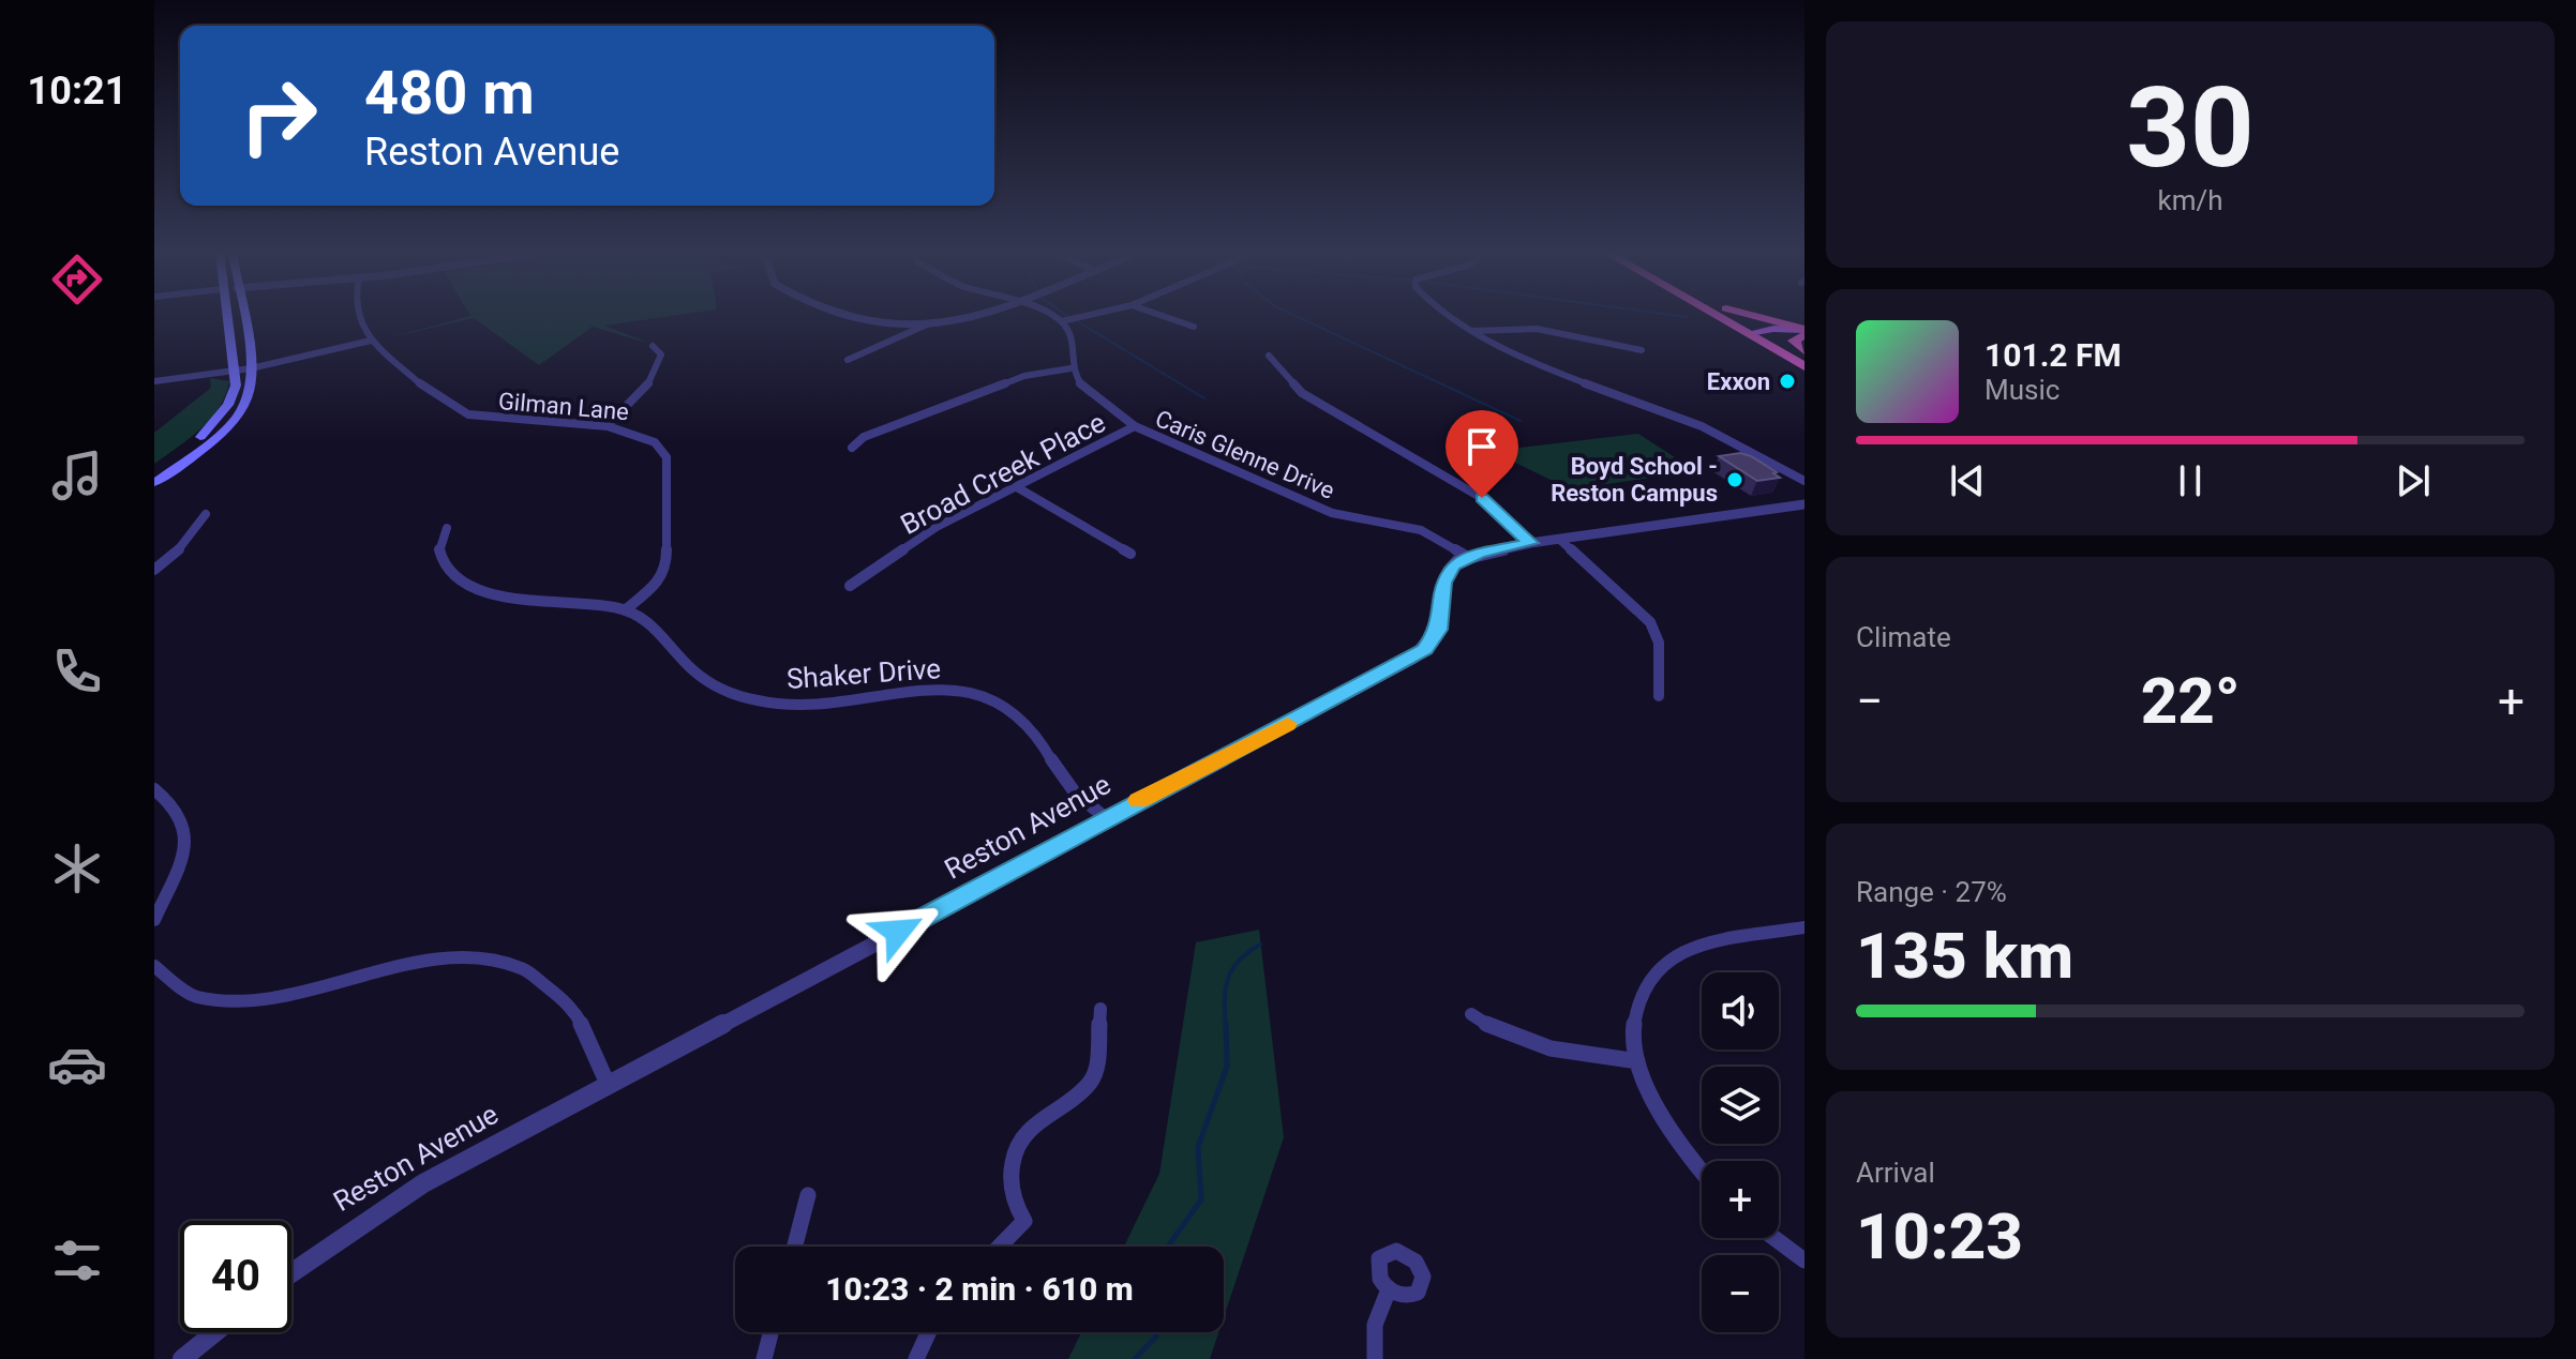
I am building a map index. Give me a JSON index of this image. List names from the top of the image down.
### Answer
{
  "streets": {
    "street": [
      "Gilman Lane",
      "Caris Glenne Drive",
      "Broad Creek Place",
      "Shaker Drive",
      "Reston Avenue"
    ]
  },
  "crossings": [
    ["Gilman Lane", "Shaker Drive"],
    ["Caris Glenne Drive", "Broad Creek Place"],
    ["Caris Glenne Drive", "Reston Avenue"],
    ["Shaker Drive", "Reston Avenue"]
  ],
  "places": ["Exxon", "Boyd School - Reston Campus"],
  "page": {
    "tabs": "10:21",
    "tile": [
      ["30", "km/h"],
      "Climate",
      ["Range · 27%", "135 km"],
      ["Arrival", "10:23"]
    ],
    "turn": ["480 m", "Reston Avenue"],
    "song": ["101.2 FM", "Music"],
    "heat": ["−", "22°", "+"],
    "map_buttons": ["+", "−"],
    "limit": "40",
    "trip": "10:23 · 2 min · 610 m"
  }
}
